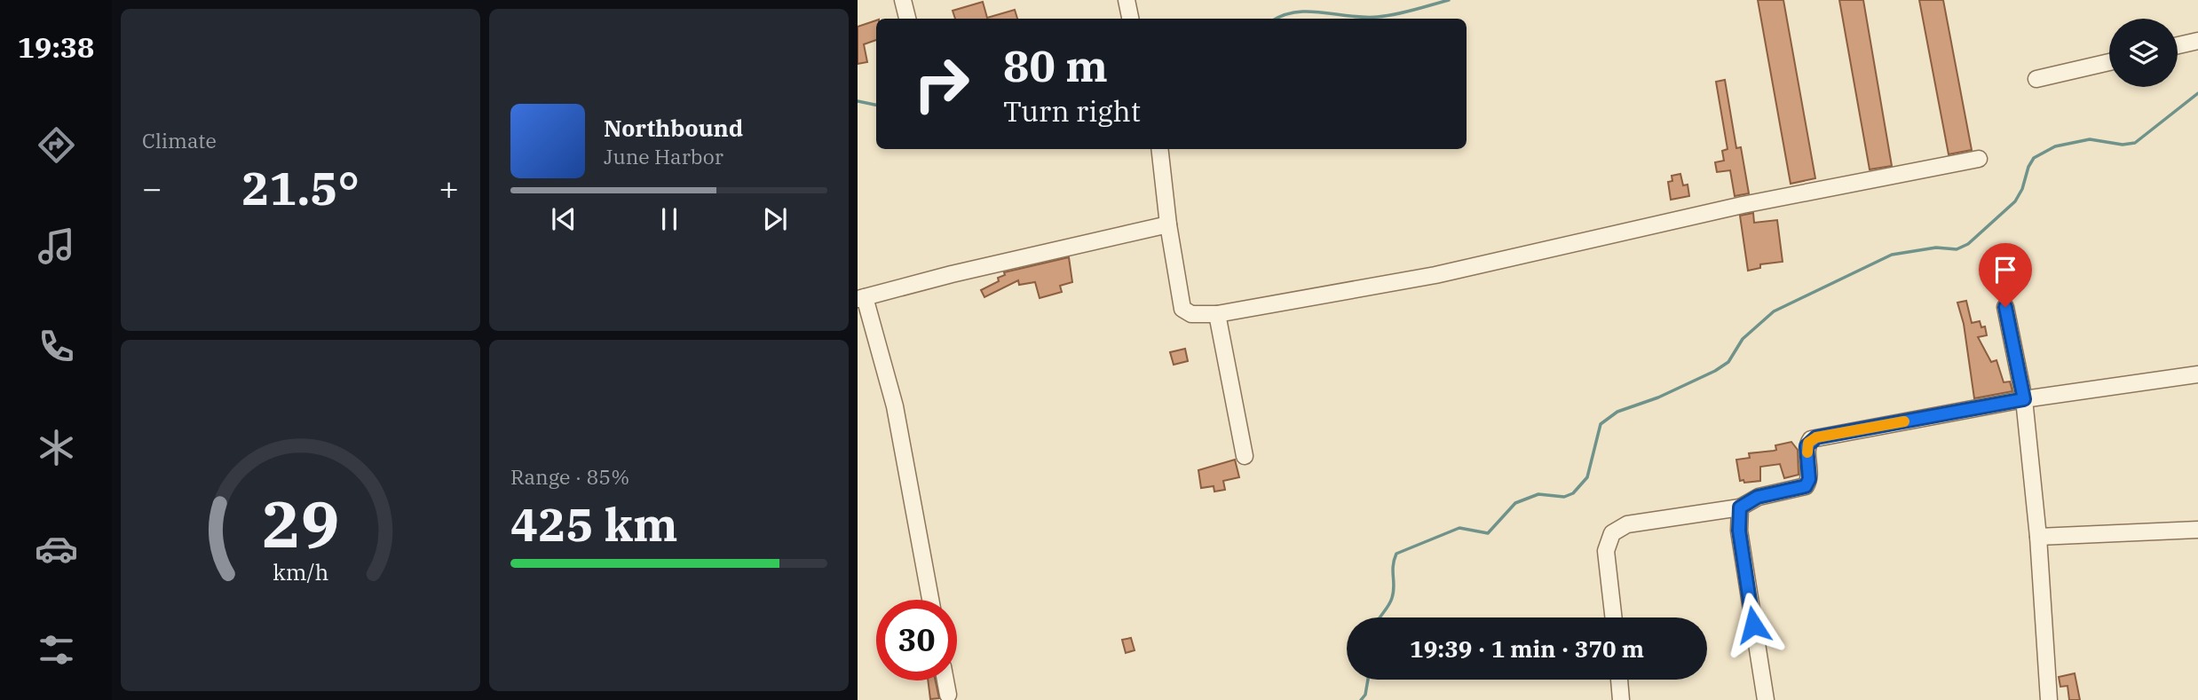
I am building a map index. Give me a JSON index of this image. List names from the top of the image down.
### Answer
{
  "page": {
    "tabs": "19:38",
    "tile": [
      "Climate",
      ["Range · 85%", "425 km"]
    ],
    "turn": ["80 m", "Turn right"],
    "song": ["Northbound", "June Harbor"],
    "heat": ["−", "21.5°", "+"],
    "limit": "30",
    "trip": "19:39 · 1 min · 370 m",
    "gauge": ["29", "km/h"]
  }
}
